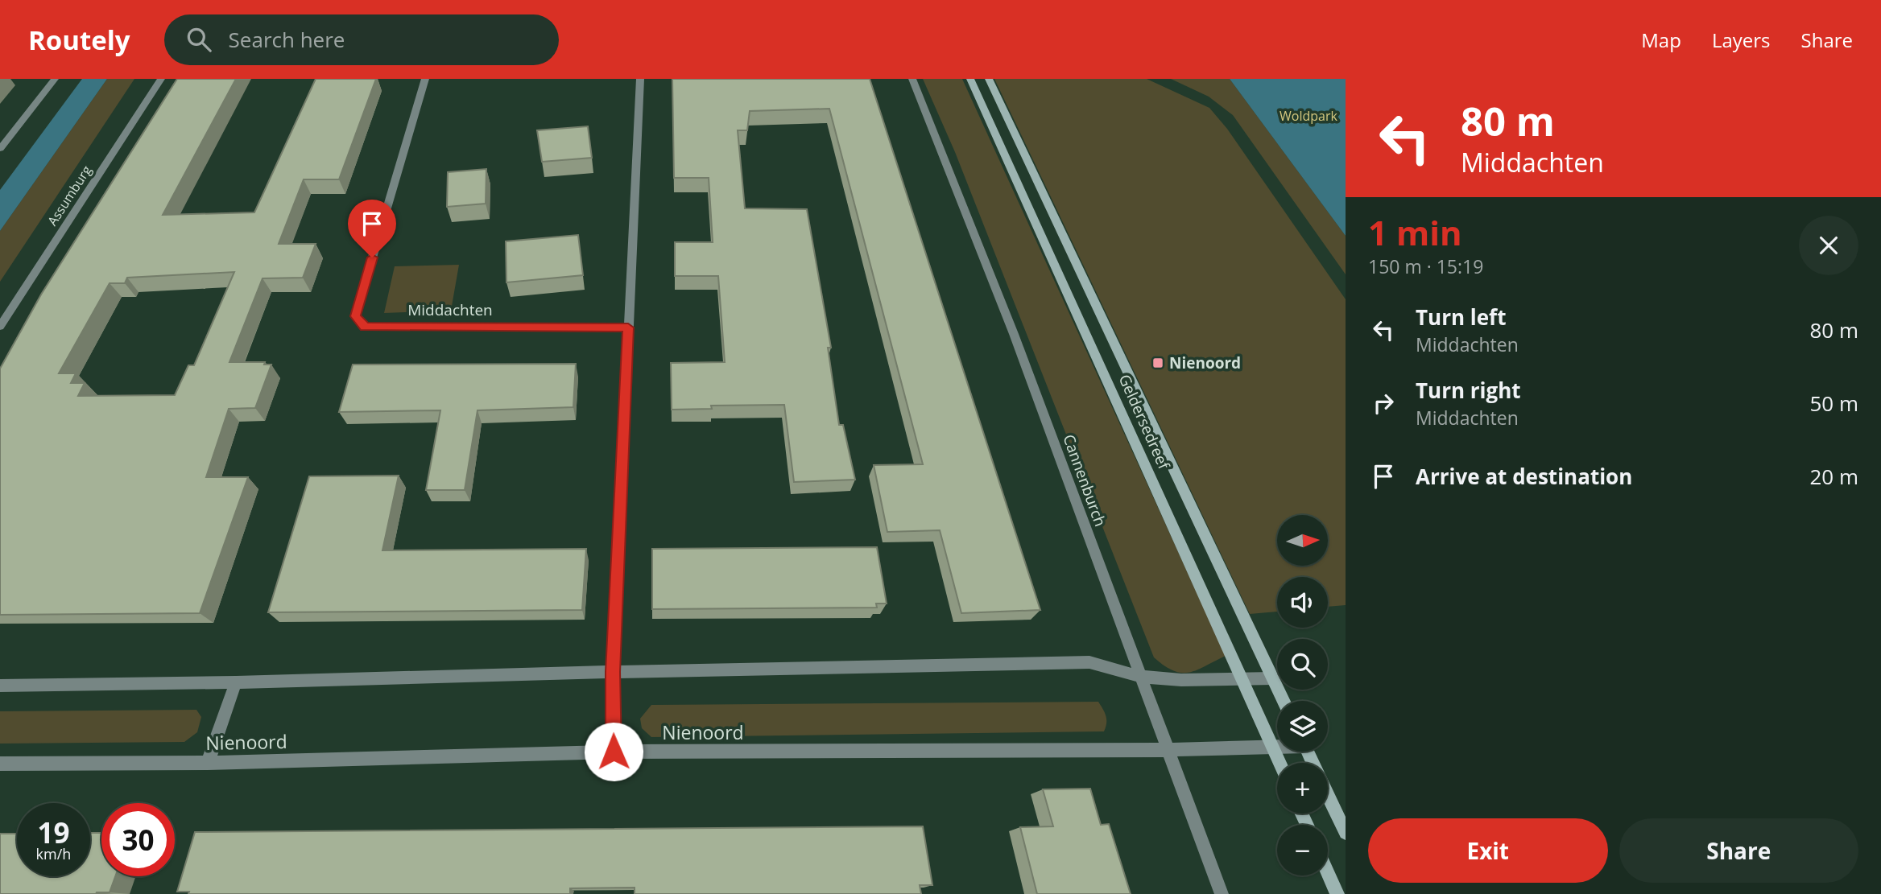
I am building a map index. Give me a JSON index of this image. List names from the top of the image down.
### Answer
{
  "streets": {
    "main road": ["Geldersedreef"],
    "street": [
      "Assumburg",
      "Middachten",
      "Cannenburch",
      "Nienoord"
    ]
  },
  "crossings": [
    ["Geldersedreef", "Nienoord"],
    ["Cannenburch", "Nienoord"]
  ],
  "parks": ["Woldpark"],
  "places": {
    "transit": ["Nienoord"]
  },
  "north": "right",
  "page": {
    "header": "Routely",
    "search": "Search here",
    "nav": ["Map", "Layers", "Share"],
    "turn": ["80 m", "Middachten"],
    "heading": ["1 min", "150 m · 15:19"],
    "list": [
      {
        "name": "Turn left",
        "note": "Middachten",
        "value": "80 m"
      },
      {
        "name": "Turn right",
        "note": "Middachten",
        "value": "50 m"
      },
      {
        "name": "Arrive at destination",
        "value": "20 m"
      }
    ],
    "map_buttons": ["+", "−"],
    "speed": "19 km/h",
    "limit": "30",
    "buttons": ["Exit", "Share"]
  }
}
